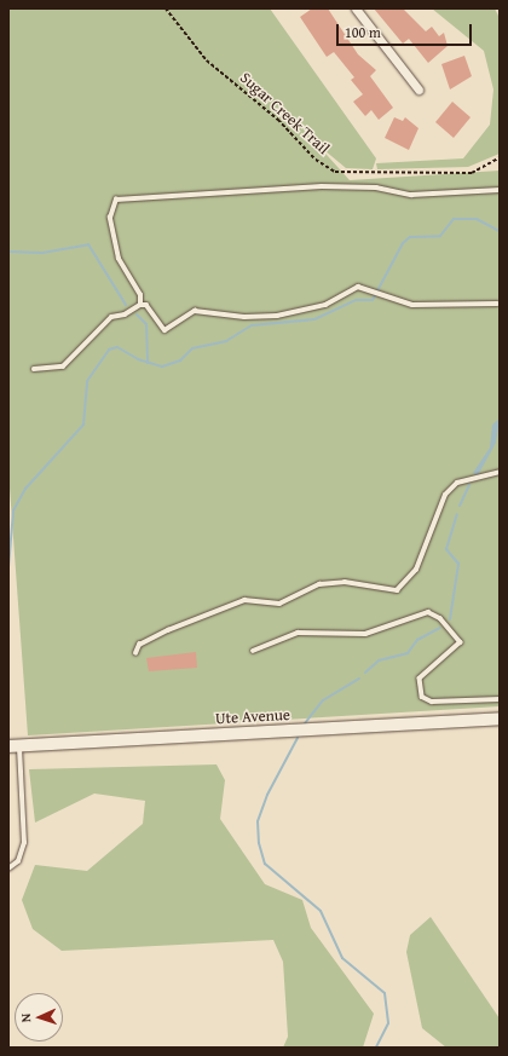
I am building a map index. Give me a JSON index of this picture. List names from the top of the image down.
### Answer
{
  "streets": {
    "main road": ["Ute Avenue"],
    "path": ["Sugar Creek Trail"]
  },
  "scale_bar": "100 m",
  "north": "left"
}
